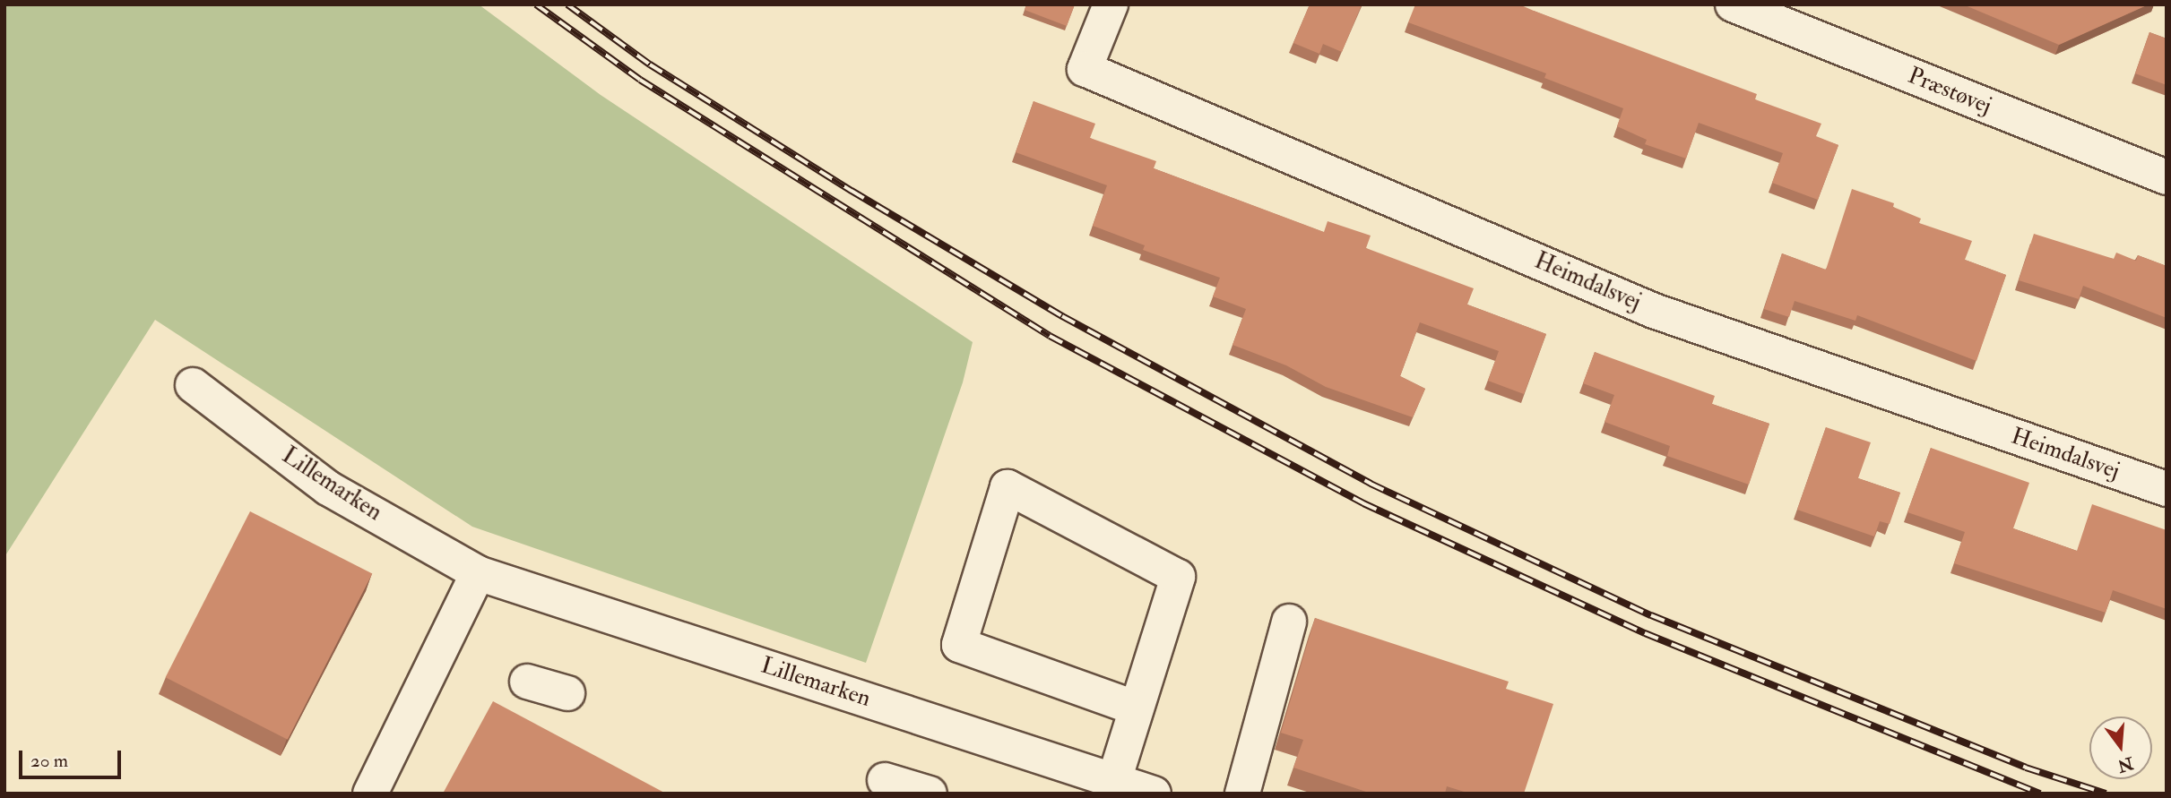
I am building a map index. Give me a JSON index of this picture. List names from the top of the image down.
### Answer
{
  "streets": {
    "street": ["Præstøvej", "Heimdalsvej", "Lillemarken"]
  },
  "scale_bar": "20 m",
  "north": "bottom"
}
